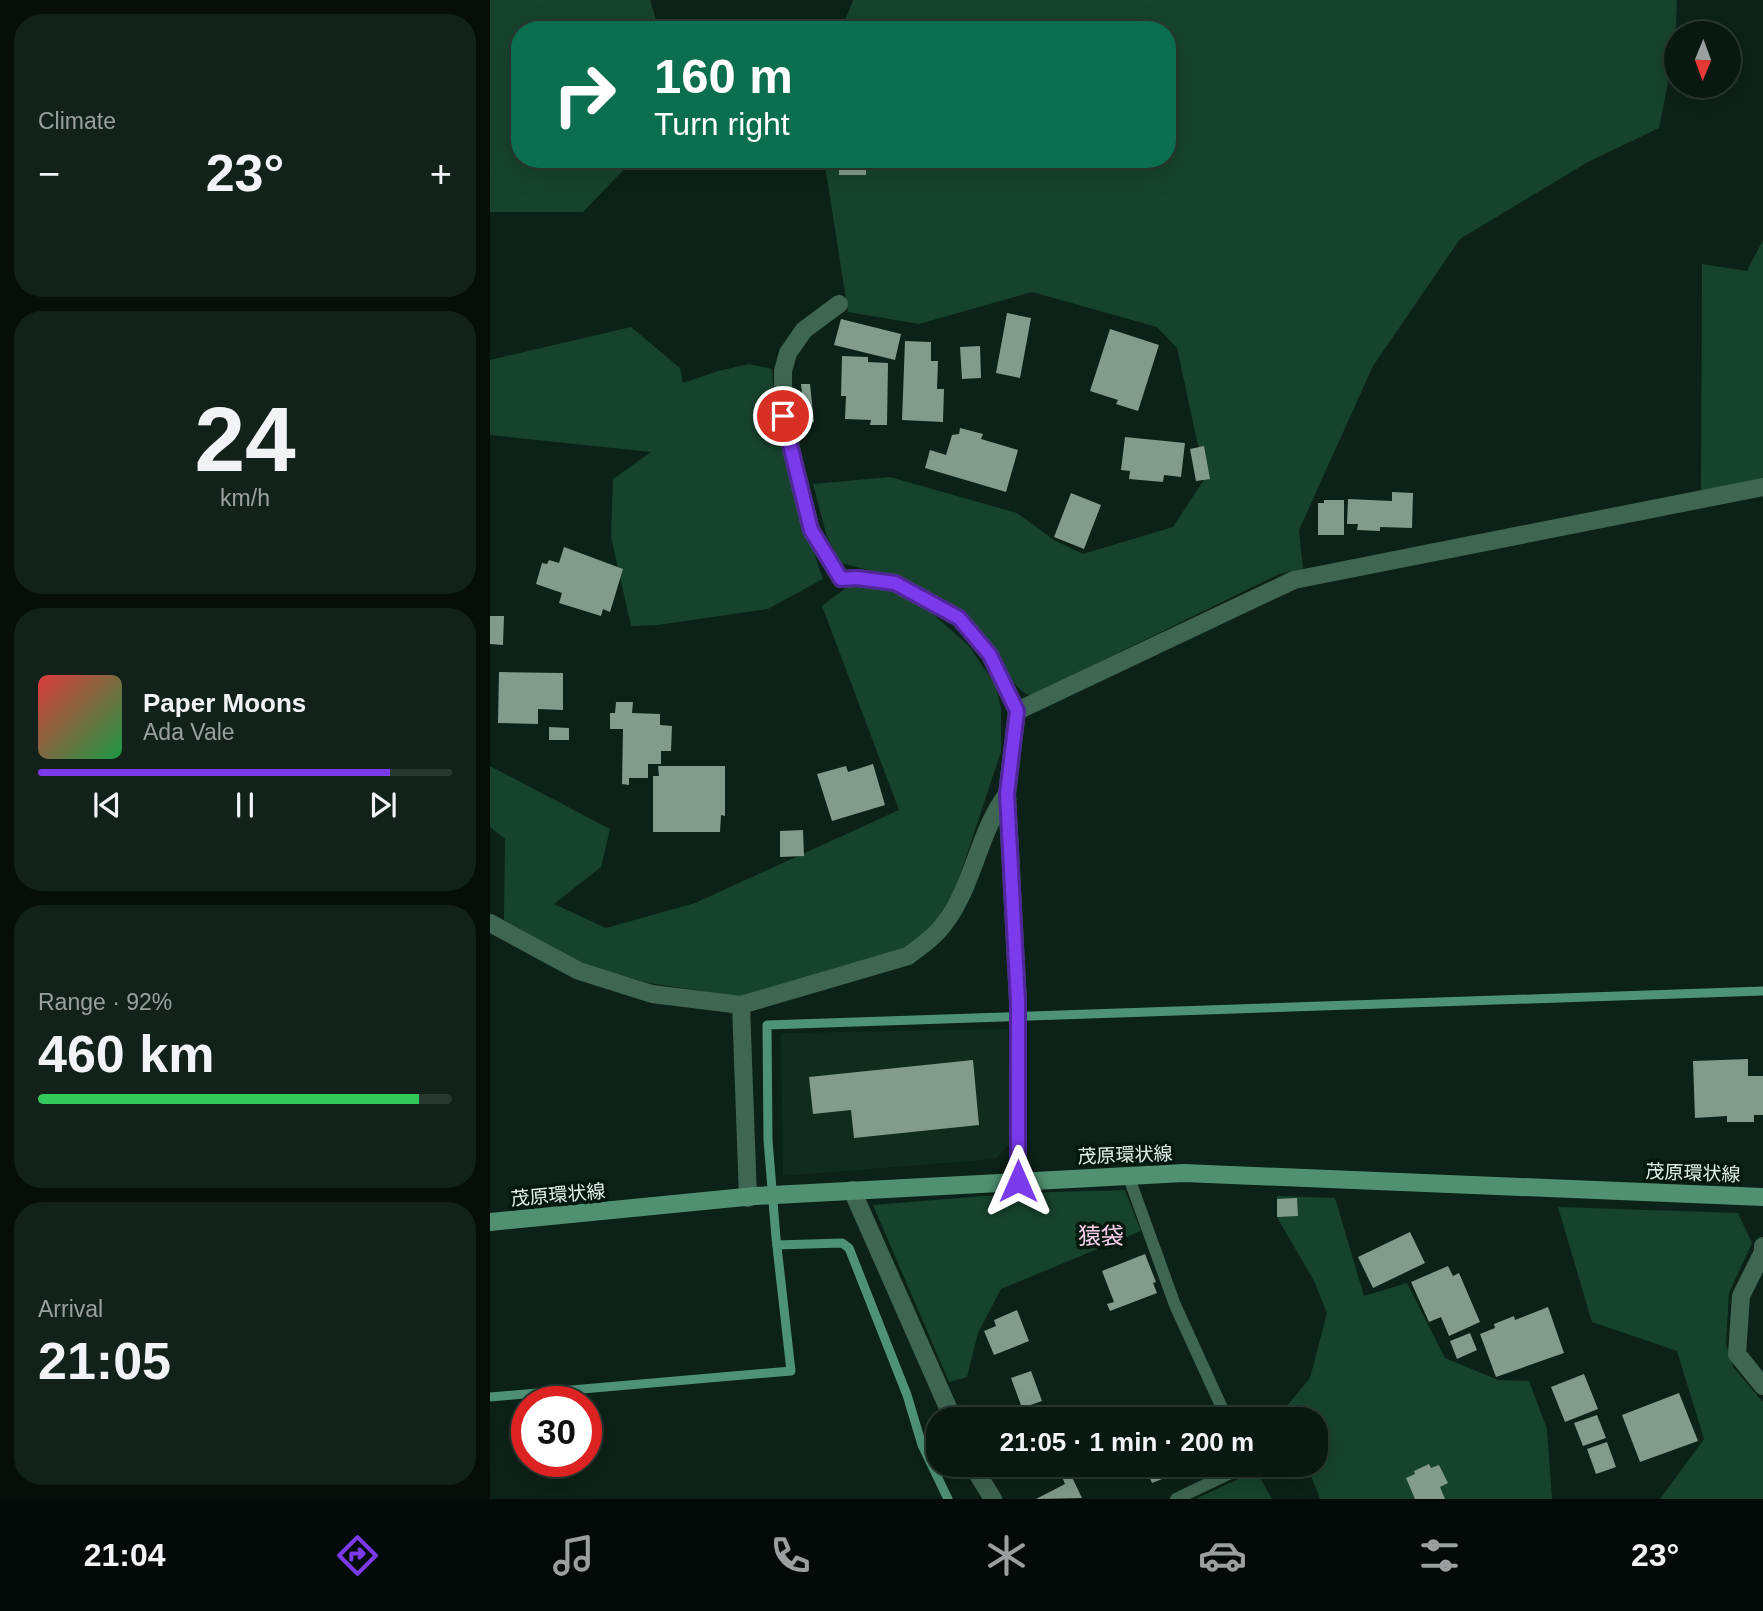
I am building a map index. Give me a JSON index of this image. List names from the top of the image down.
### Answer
{
  "streets": {
    "main road": ["茂原環状線"]
  },
  "districts": ["猿袋"],
  "north": "bottom",
  "page": {
    "tile": [
      "Climate",
      ["24", "km/h"],
      ["Range · 92%", "460 km"],
      ["Arrival", "21:05"]
    ],
    "turn": ["160 m", "Turn right"],
    "heat": ["−", "23°", "+"],
    "song": ["Paper Moons", "Ada Vale"],
    "limit": "30",
    "trip": "21:05 · 1 min · 200 m",
    "tabs": ["21:04", "23°"]
  }
}
